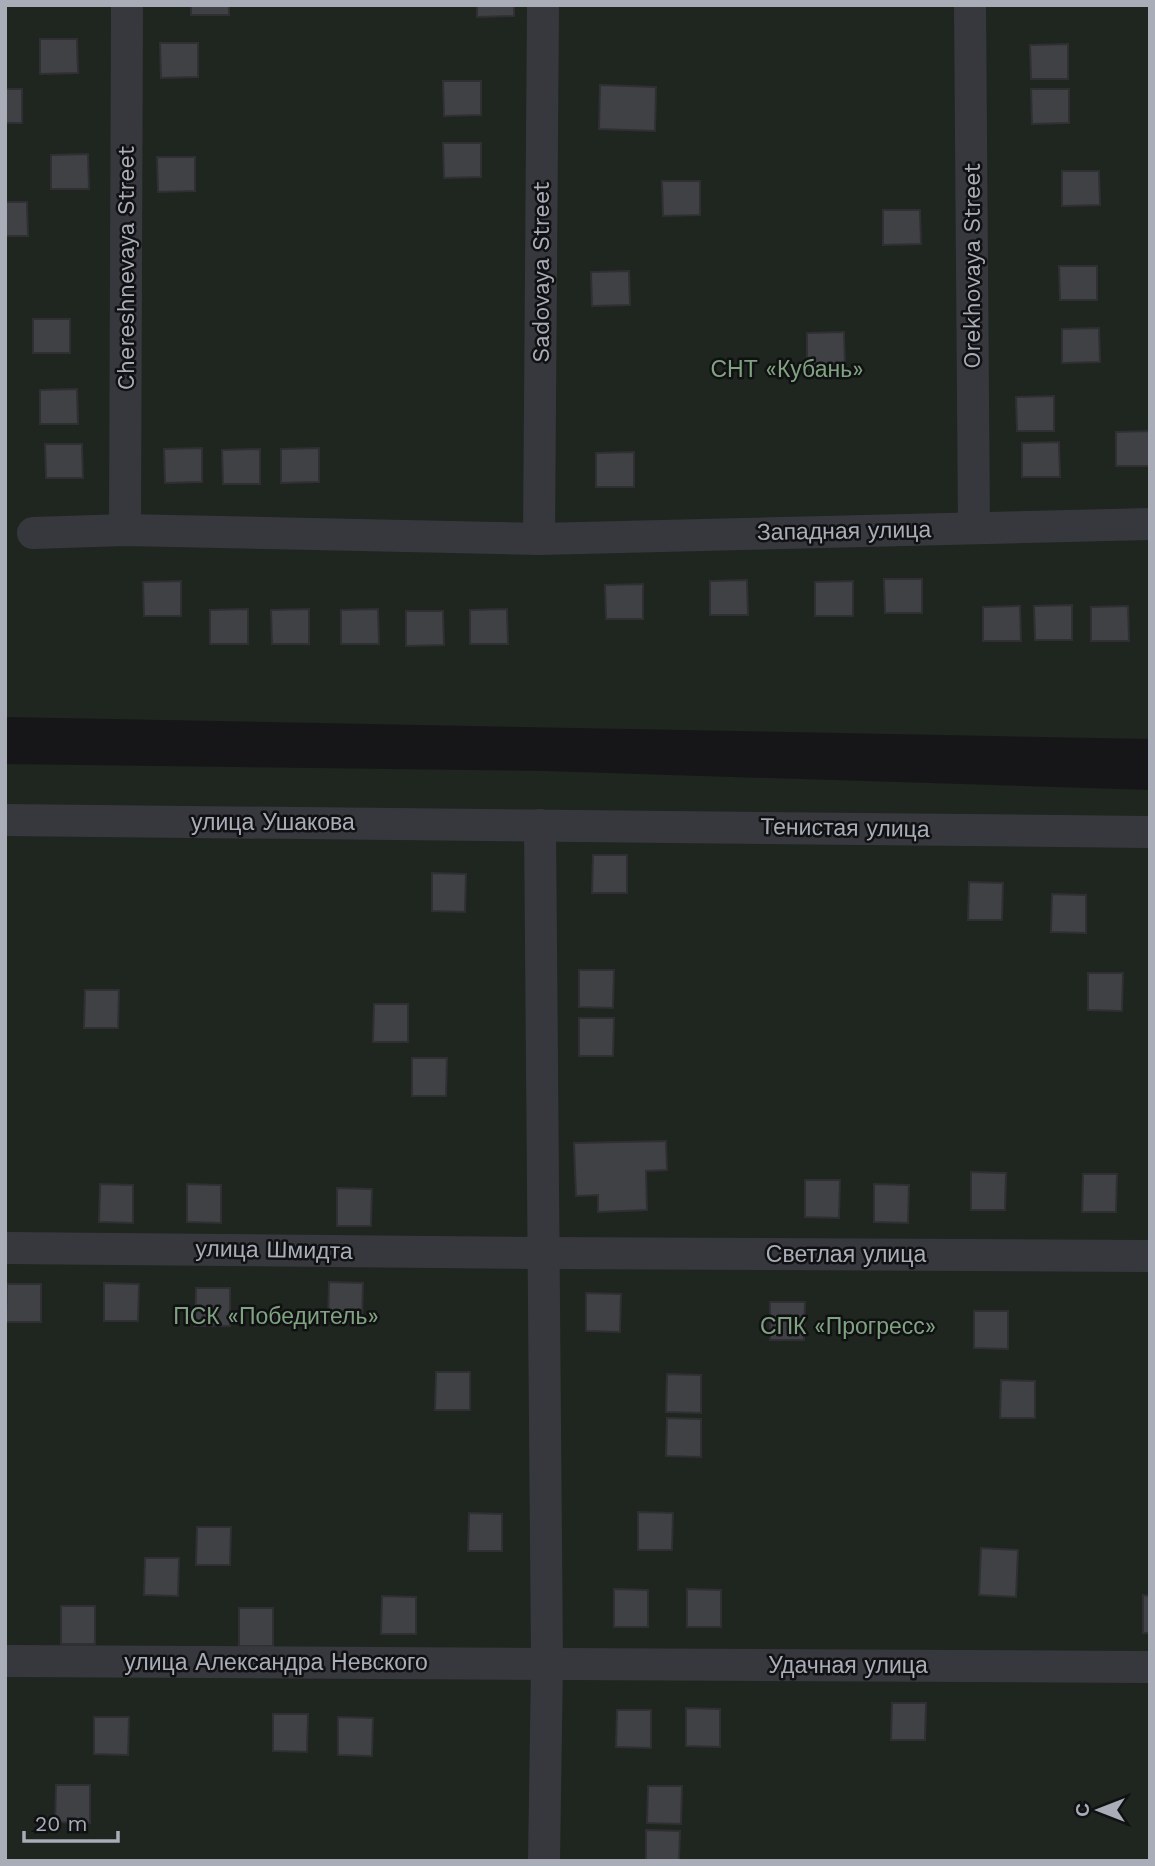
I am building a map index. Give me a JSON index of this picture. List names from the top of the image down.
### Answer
{
  "streets": {
    "street": [
      "Orekhovaya Street",
      "Chereshnevaya Street",
      "Sadovaya Street",
      "Западная улица",
      "улица Ушакова",
      "Тенистая улица",
      "улица Шмидта",
      "Светлая улица",
      "улица Александра Невского",
      "Удачная улица"
    ]
  },
  "crossings": [
    ["Orekhovaya Street", "Западная улица"],
    ["Chereshnevaya Street", "Западная улица"],
    ["Sadovaya Street", "Западная улица"],
    ["улица Ушакова", "Тенистая улица"],
    ["улица Шмидта", "Светлая улица"],
    ["улица Александра Невского", "Удачная улица"]
  ],
  "parks": ["СНТ «Кубань»", "ПСК «Победитель»", "СПК «Прогресс»"],
  "scale_bar": "20 m",
  "north": "left"
}
